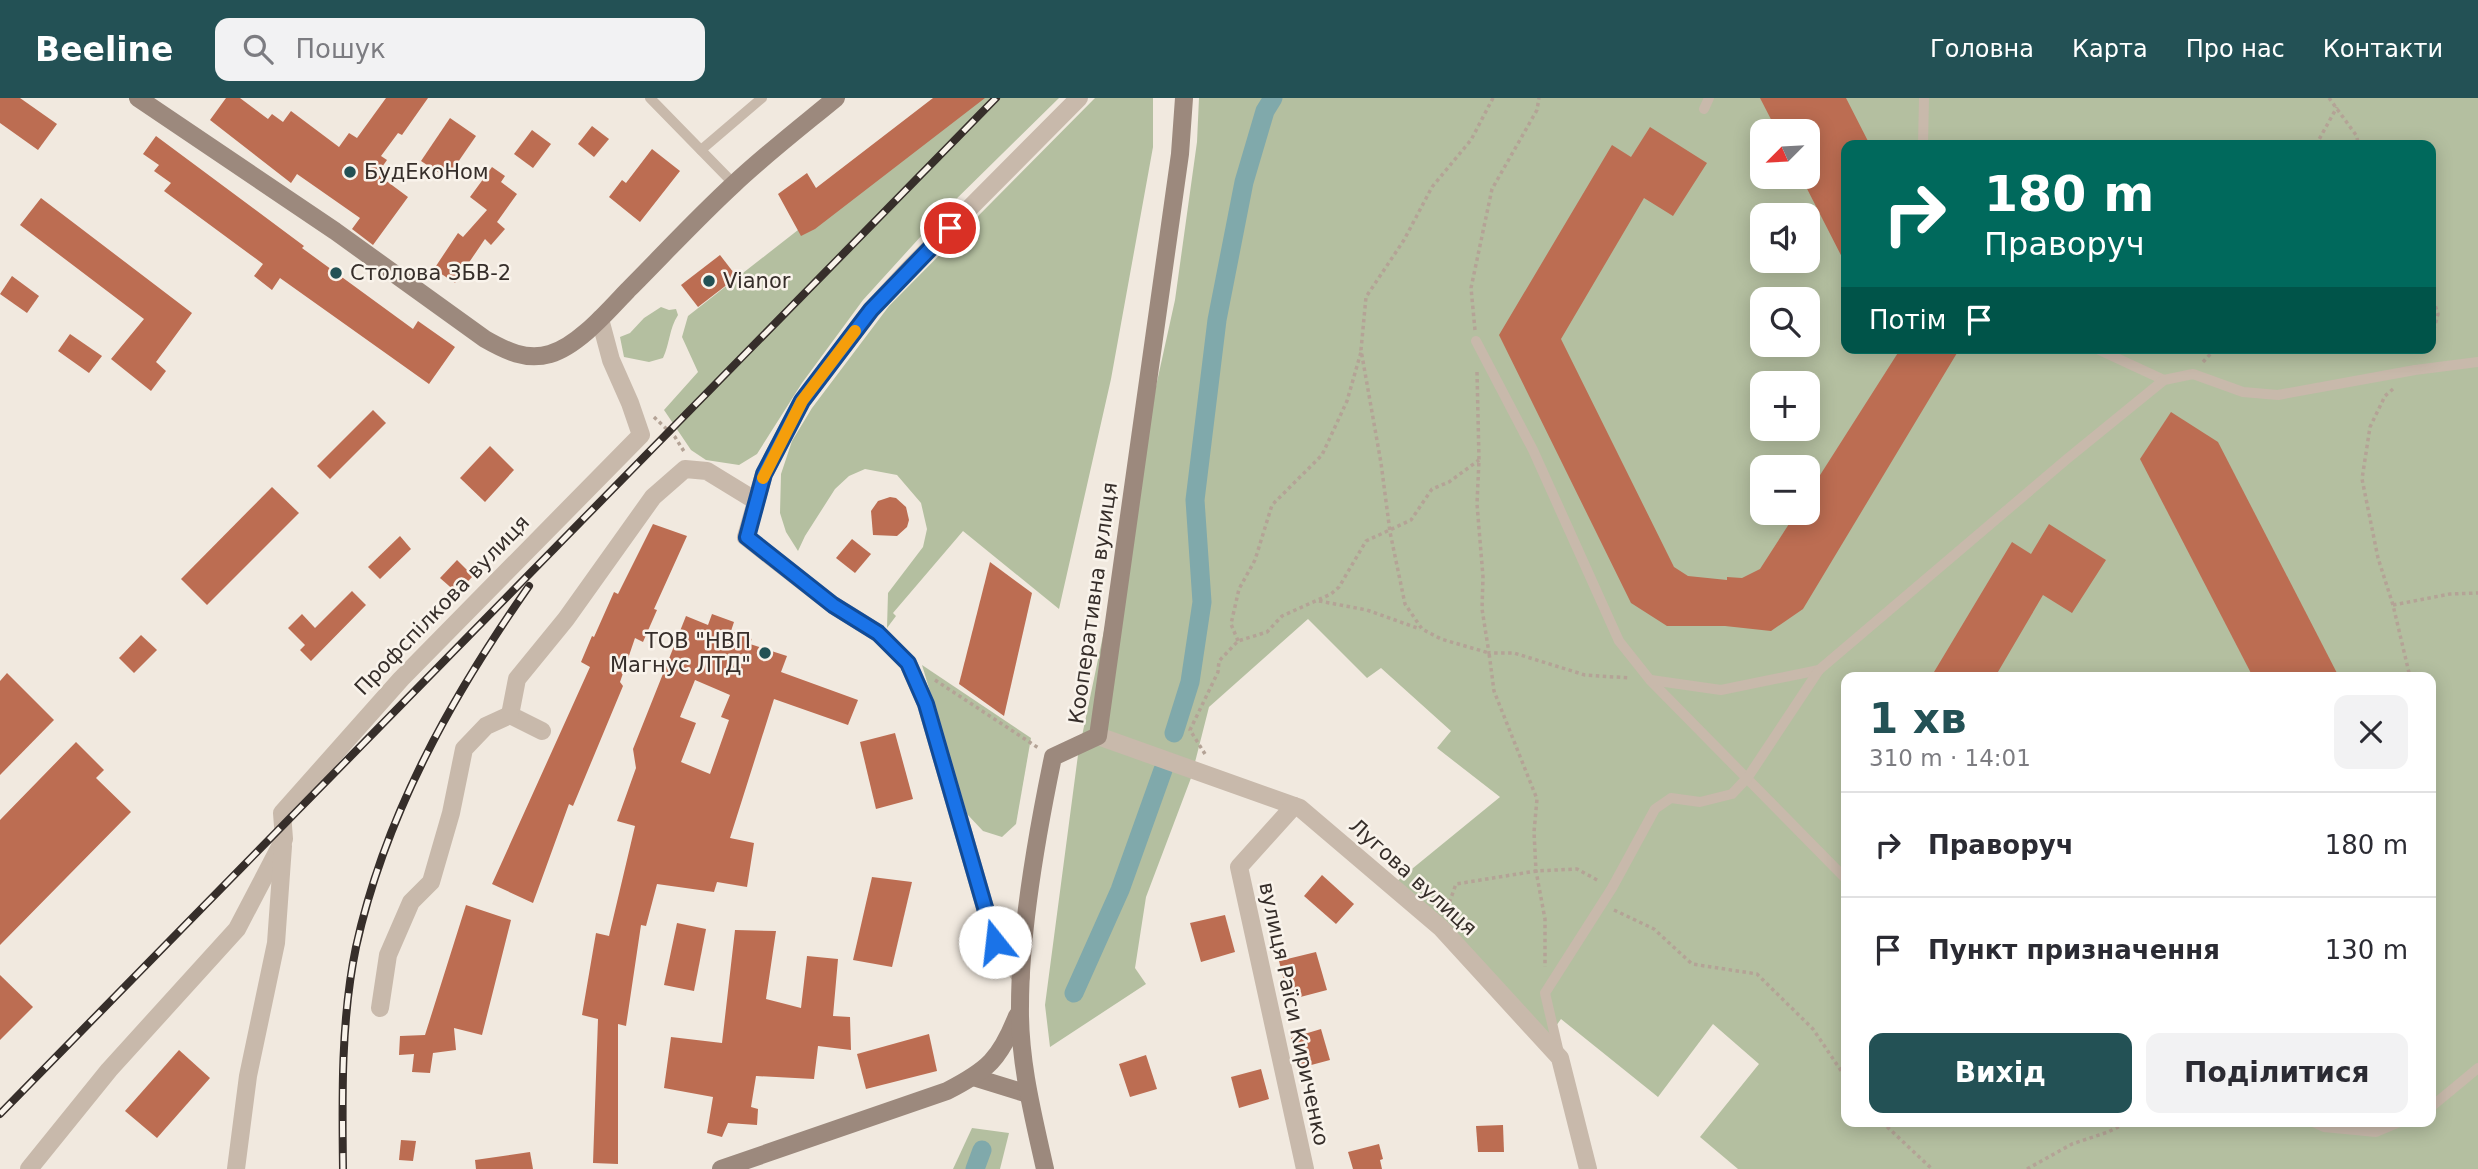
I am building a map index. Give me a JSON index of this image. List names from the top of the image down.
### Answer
{
  "streets": {
    "street": [
      "Кооперативна вулиця",
      "Профспілкова вулиця",
      "Лугова вулиця",
      "вулиця Раїси Кириченко"
    ]
  },
  "crossings": [
    ["Кооперативна вулиця", "Лугова вулиця"],
    ["Лугова вулиця", "вулиця Раїси Кириченко"]
  ],
  "places": [
    "БудЕкоНом",
    "Столова ЗБВ-2",
    "Vianor",
    "ТОВ \"НВП Магнус ЛТД\""
  ],
  "north": "bottom left",
  "page": {
    "header": "Beeline",
    "search": "Пошук",
    "nav": [
      "Головна",
      "Карта",
      "Про нас",
      "Контакти"
    ],
    "map_buttons": ["+", "−"],
    "turn": ["180 m", "Праворуч"],
    "then": "Потім",
    "heading": ["1 хв", "310 m · 14:01"],
    "list": [
      {
        "name": "Праворуч",
        "value": "180 m"
      },
      {
        "name": "Пункт призначення",
        "value": "130 m"
      }
    ],
    "buttons": ["Вихід", "Поділитися"]
  }
}
